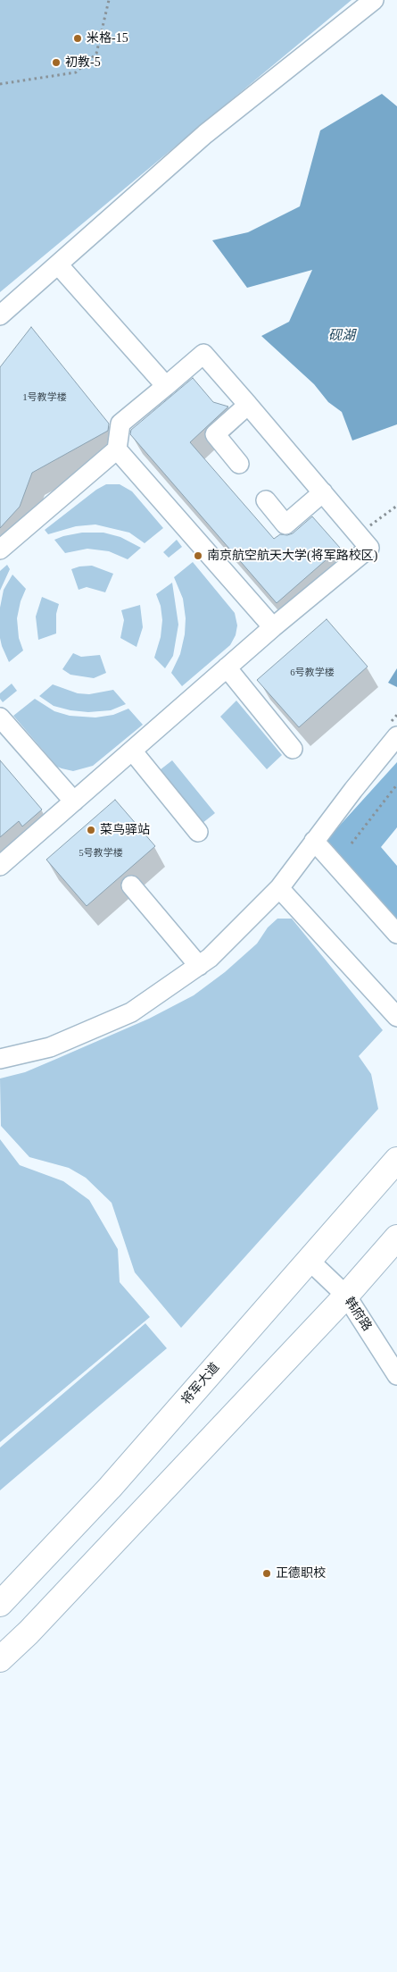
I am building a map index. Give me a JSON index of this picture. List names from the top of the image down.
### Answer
{
  "streets": {
    "main road": ["将军大道"],
    "street": ["韩府路"]
  },
  "crossings": [
    ["韩府路", "将军大道"]
  ],
  "water": ["砚湖"],
  "places": [
    "米格-15",
    "初教-5",
    "南京航空航天大学(将军路校区)",
    "菜鸟驿站",
    "正德职校"
  ],
  "house_numbers": ["1号教学楼", "6号教学楼", "5号教学楼"]
}
